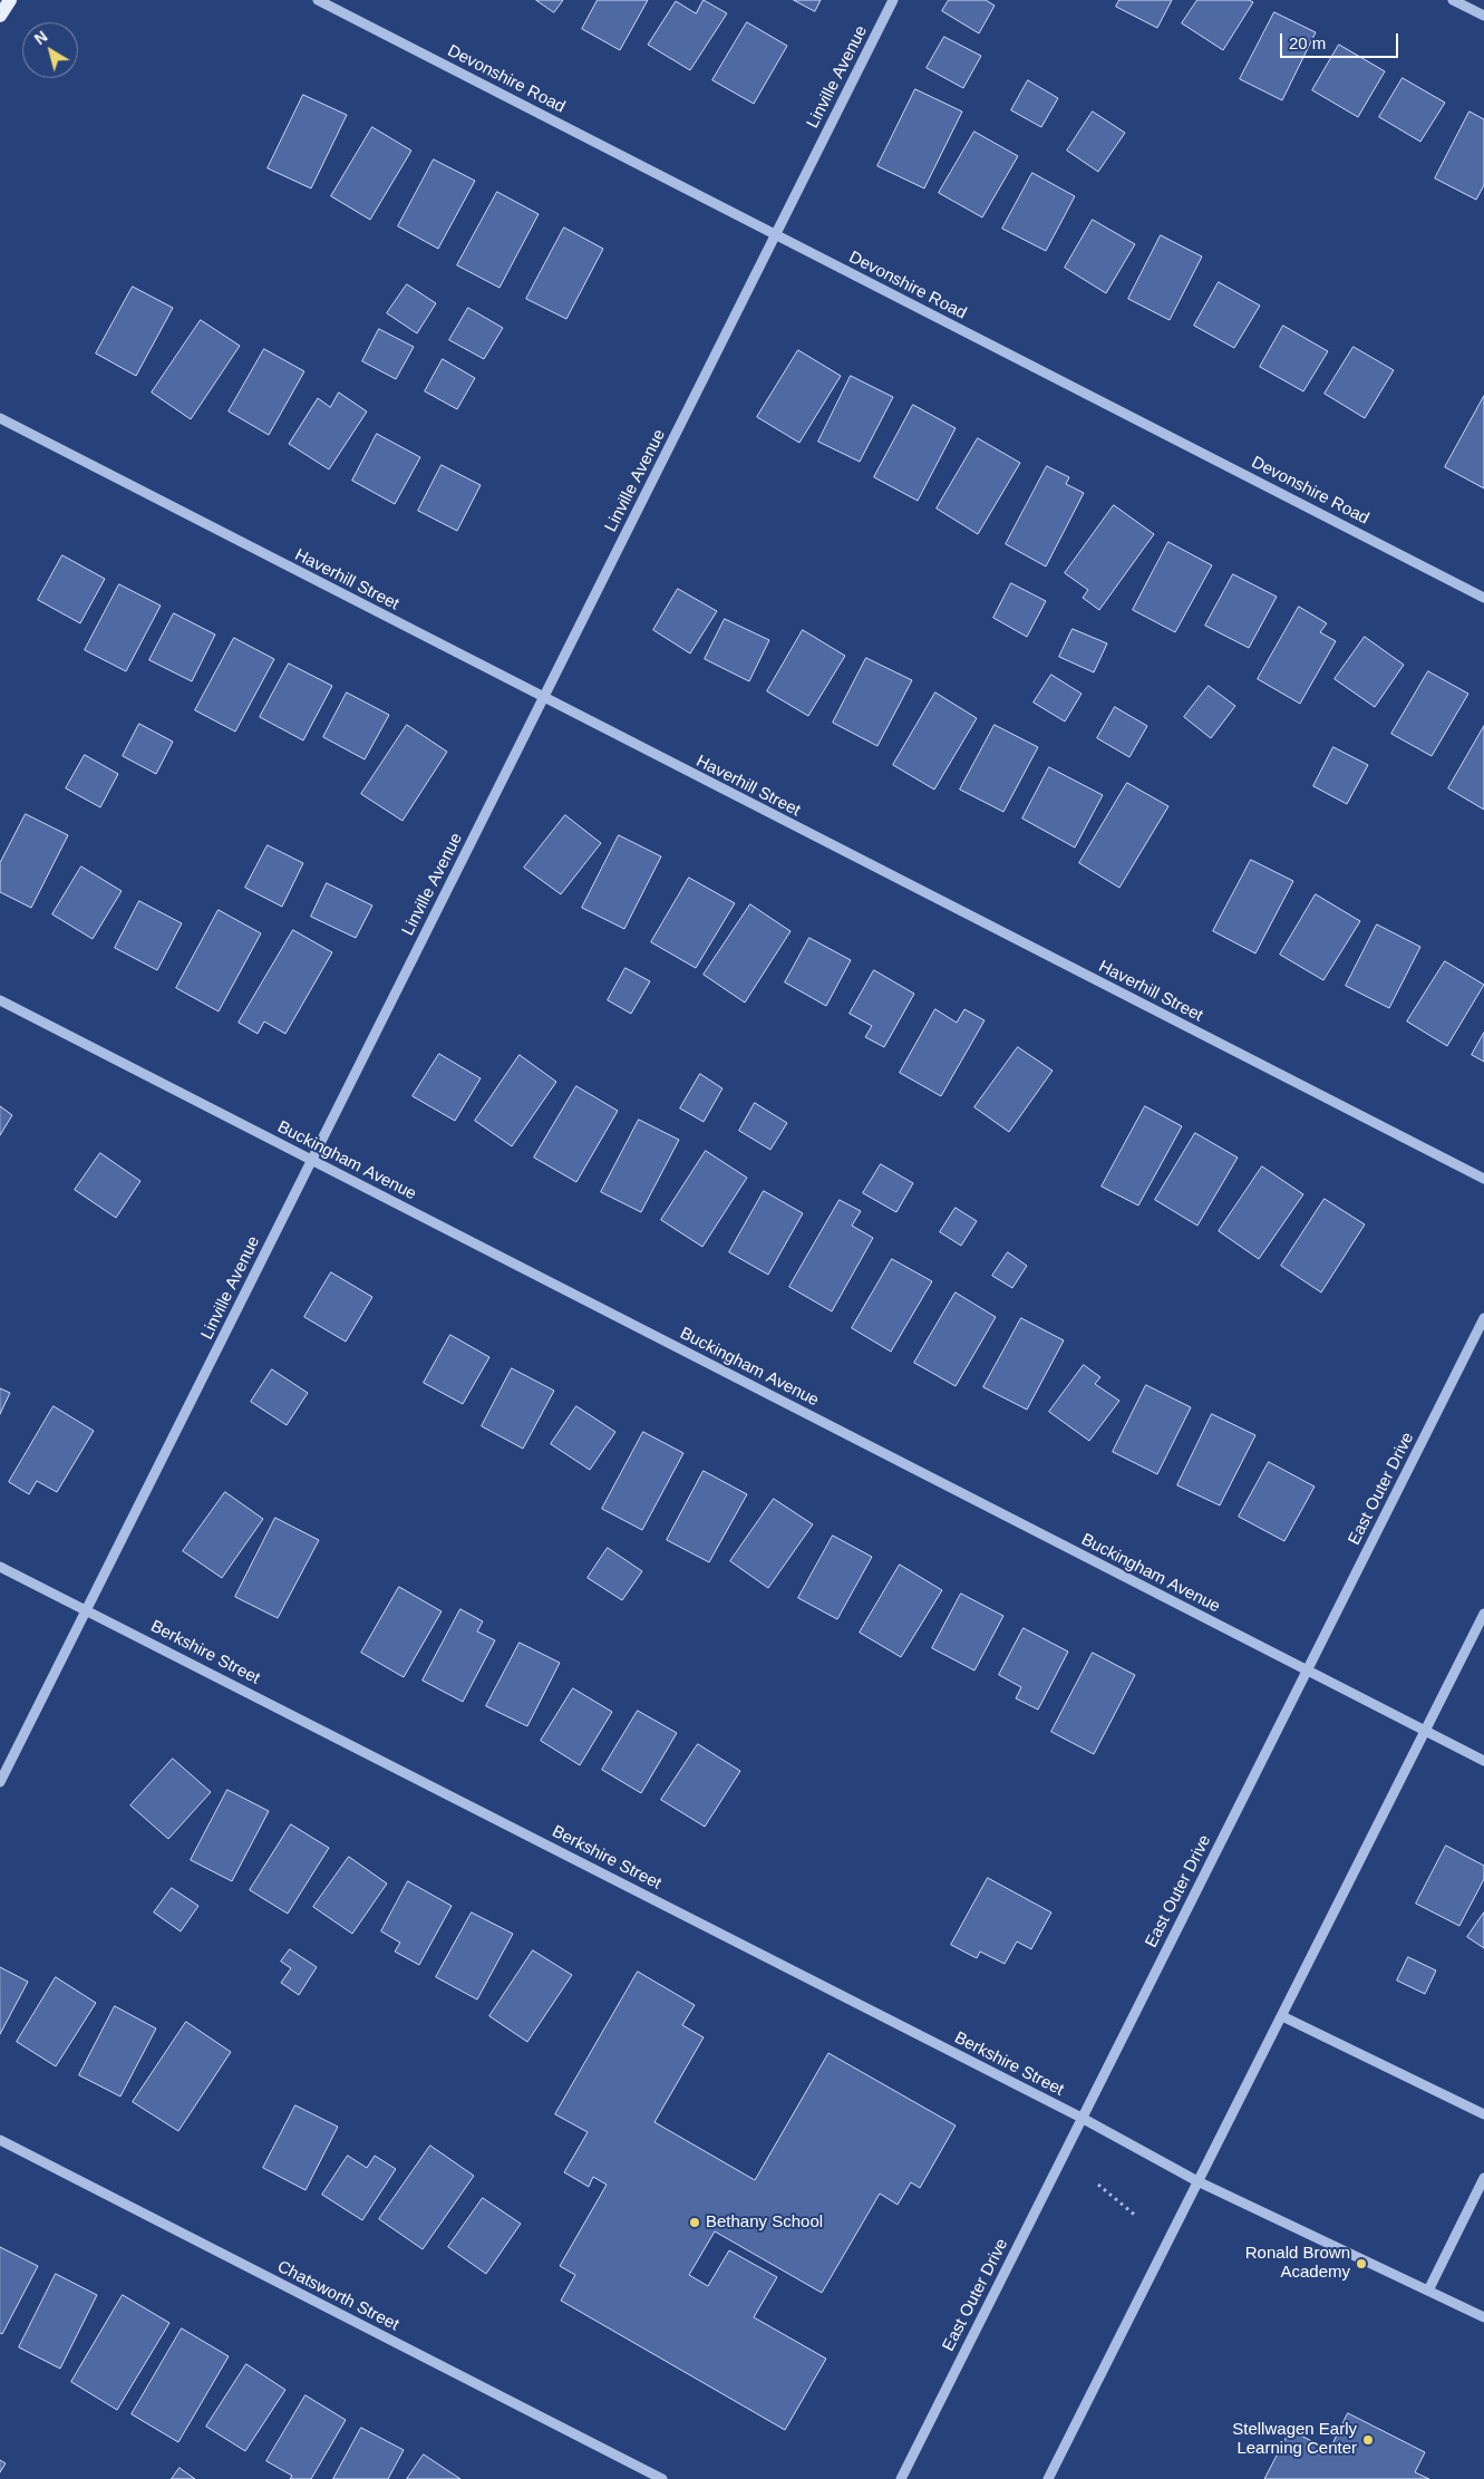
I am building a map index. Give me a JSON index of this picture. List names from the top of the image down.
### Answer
{
  "streets": {
    "street": [
      "Linville Avenue",
      "Devonshire Road",
      "Haverhill Street",
      "Buckingham Avenue",
      "East Outer Drive",
      "Berkshire Street",
      "Chatsworth Street"
    ]
  },
  "crossings": [
    ["Linville Avenue", "Devonshire Road"],
    ["Linville Avenue", "Haverhill Street"],
    ["Linville Avenue", "Buckingham Avenue"],
    ["Linville Avenue", "Berkshire Street"],
    ["Buckingham Avenue", "East Outer Drive"],
    ["East Outer Drive", "Berkshire Street"]
  ],
  "places": ["Bethany School", "Ronald Brown Academy", "Stellwagen Early Learning Center"],
  "scale_bar": "20 m",
  "north": "top left"
}
